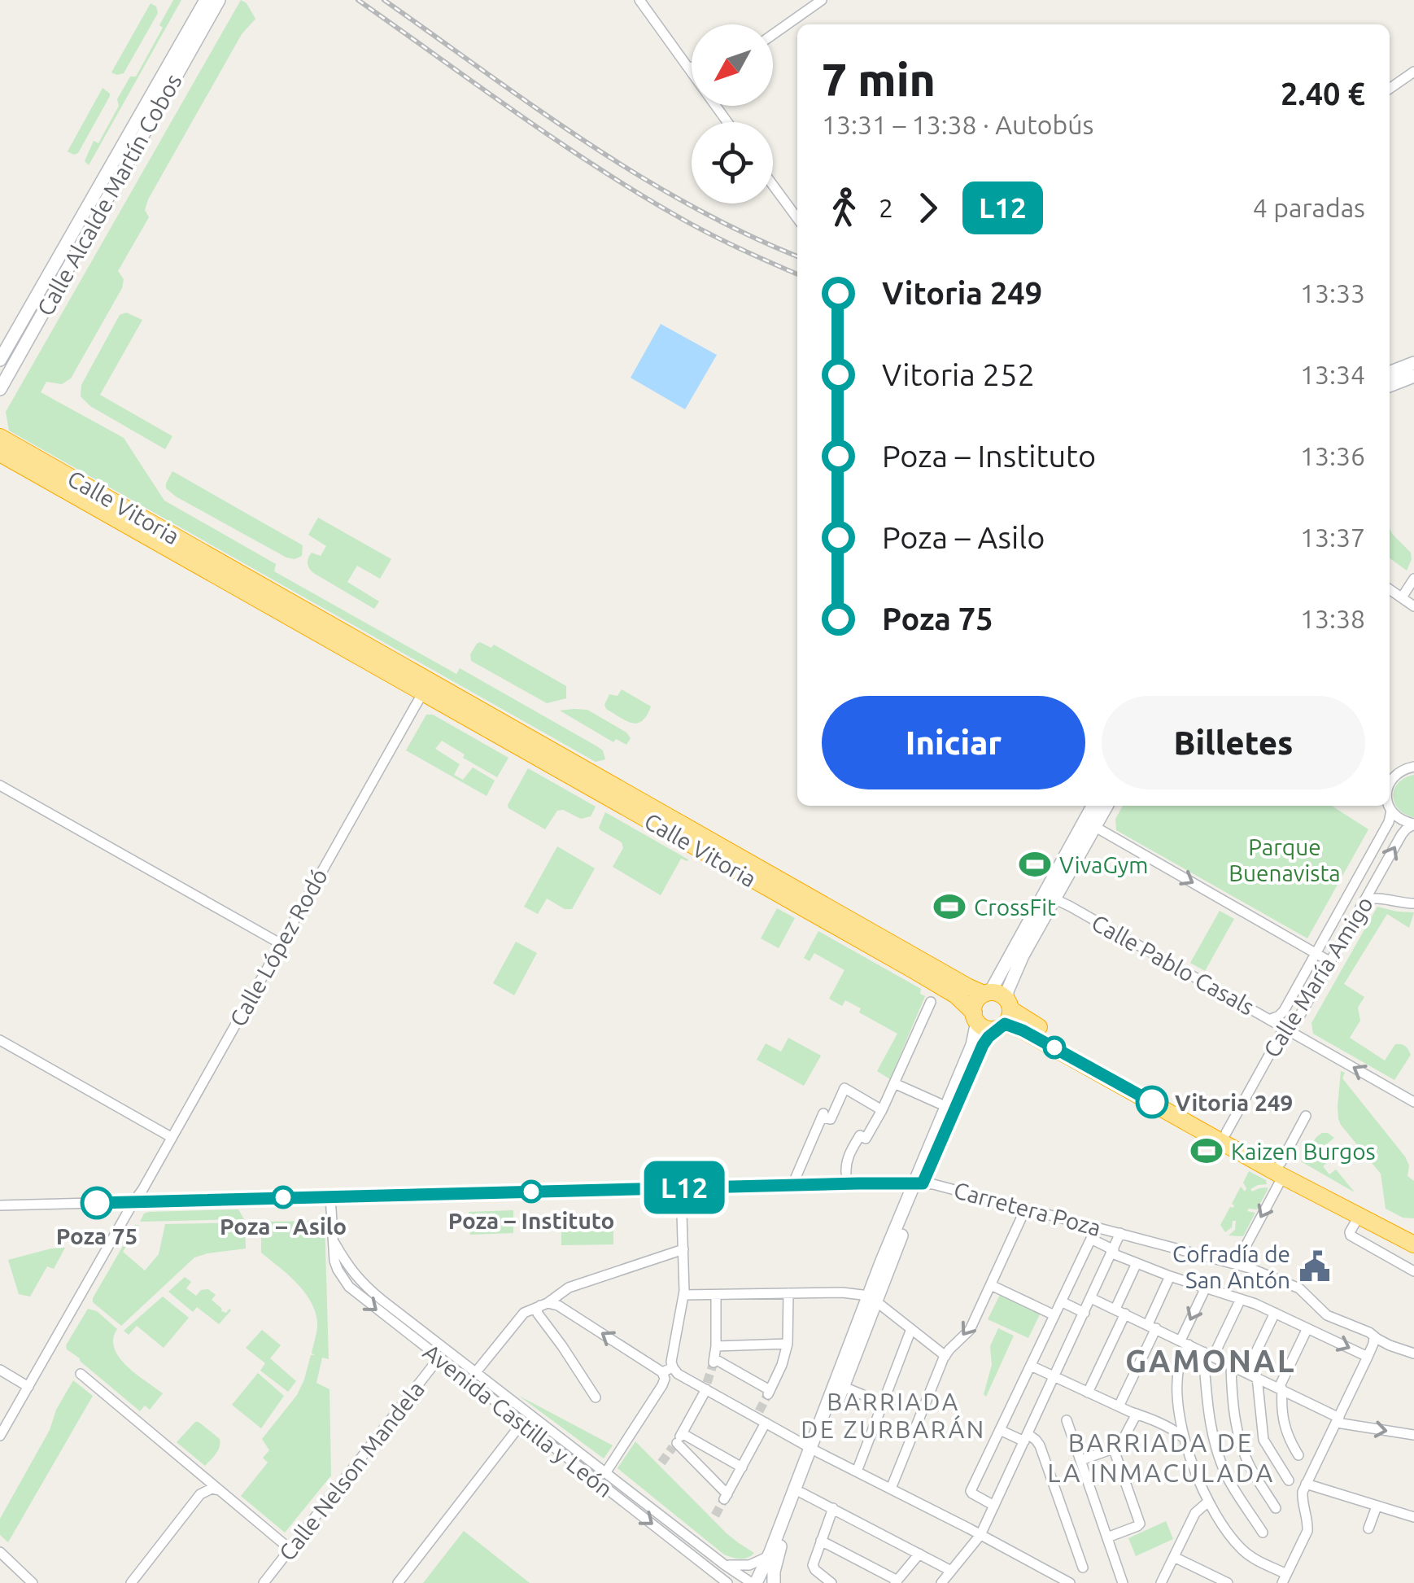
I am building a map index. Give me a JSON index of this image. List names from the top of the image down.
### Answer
{
  "streets": {
    "highway": ["Calle Vitoria"],
    "main road": ["Calle Alcalde Martín Cobos"],
    "street": [
      "Calle López Rodó",
      "Calle Pablo Casals",
      "Calle María Amigo",
      "Carretera Poza",
      "Avenida Castilla y León",
      "Calle Nelson Mandela"
    ]
  },
  "crossings": [
    ["Calle Vitoria", "Calle López Rodó"],
    ["Calle López Rodó", "Carretera Poza"],
    ["Calle Pablo Casals", "Calle María Amigo"],
    ["Carretera Poza", "Avenida Castilla y León"],
    ["Avenida Castilla y León", "Calle Nelson Mandela"]
  ],
  "districts": ["GAMONAL", "BARRIADA DE ZURBARÁN", "BARRIADA DE LA INMACULADA"],
  "parks": ["Parque Buenavista"],
  "places": {
    "sports": ["VivaGym", "CrossFit", "Kaizen Burgos"],
    "other": [
      "Vitoria 249",
      "Poza – Instituto",
      "Poza – Asilo",
      "Poza 75"
    ],
    "public building": ["Cofradía de San Antón"]
  },
  "lines": ["bus line L12"],
  "north": "bottom left",
  "page": {
    "on_map": "L12",
    "heading": ["7 min", "13:31 – 13:38 · Autobús", "2.40 €"],
    "legs": ["2", "L12", "4 paradas"],
    "list": [
      {
        "name": "Vitoria 249",
        "value": "13:33"
      },
      {
        "name": "Vitoria 252",
        "value": "13:34"
      },
      {
        "name": "Poza – Instituto",
        "value": "13:36"
      },
      {
        "name": "Poza – Asilo",
        "value": "13:37"
      },
      {
        "name": "Poza 75",
        "value": "13:38"
      }
    ],
    "buttons": ["Iniciar", "Billetes"]
  }
}
